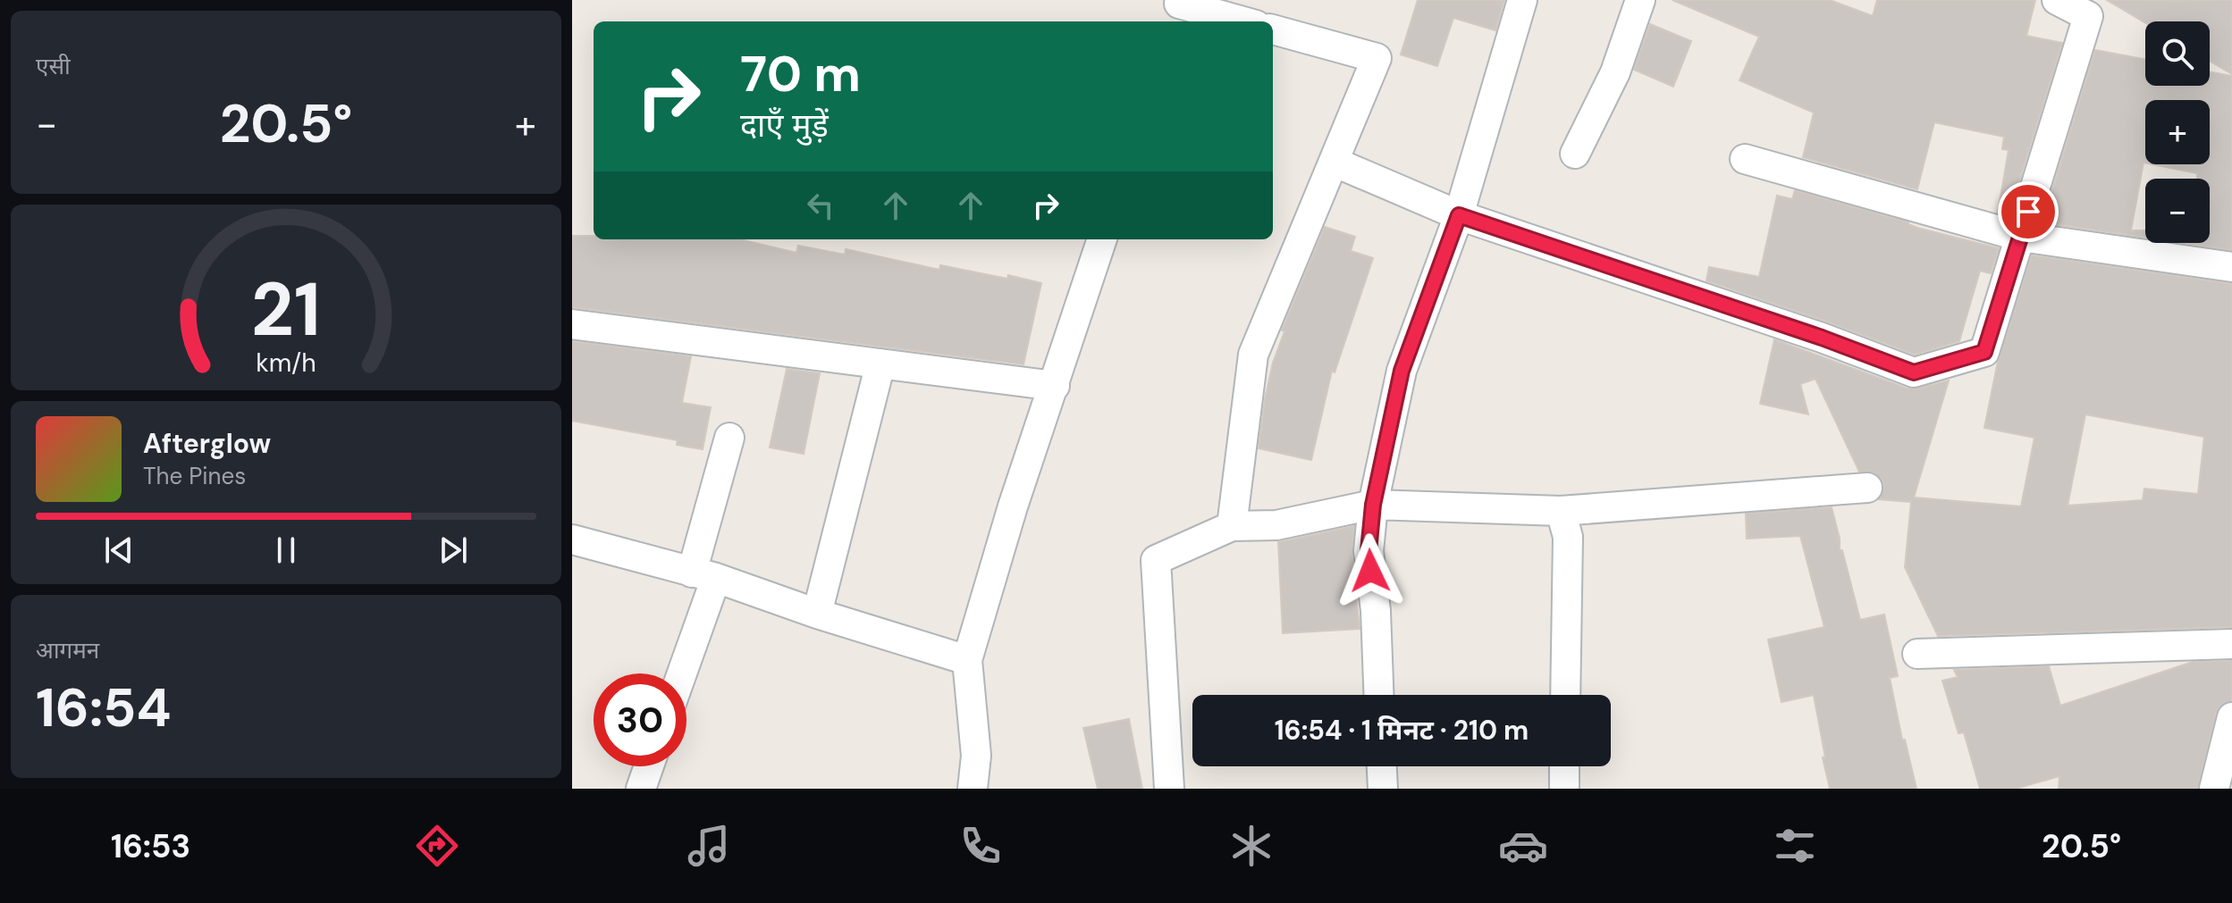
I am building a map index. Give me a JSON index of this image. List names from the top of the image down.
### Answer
{
  "page": {
    "tile": [
      "एसी",
      ["आगमन", "16:54"]
    ],
    "map_buttons": ["+", "−"],
    "turn": ["70 m", "दाएँ मुड़ें"],
    "heat": ["−", "20.5°", "+"],
    "song": ["Afterglow", "The Pines"],
    "limit": "30",
    "trip": "16:54 · 1 मिनट · 210 m",
    "tabs": ["16:53", "20.5°"],
    "gauge": ["21", "km/h"]
  }
}
